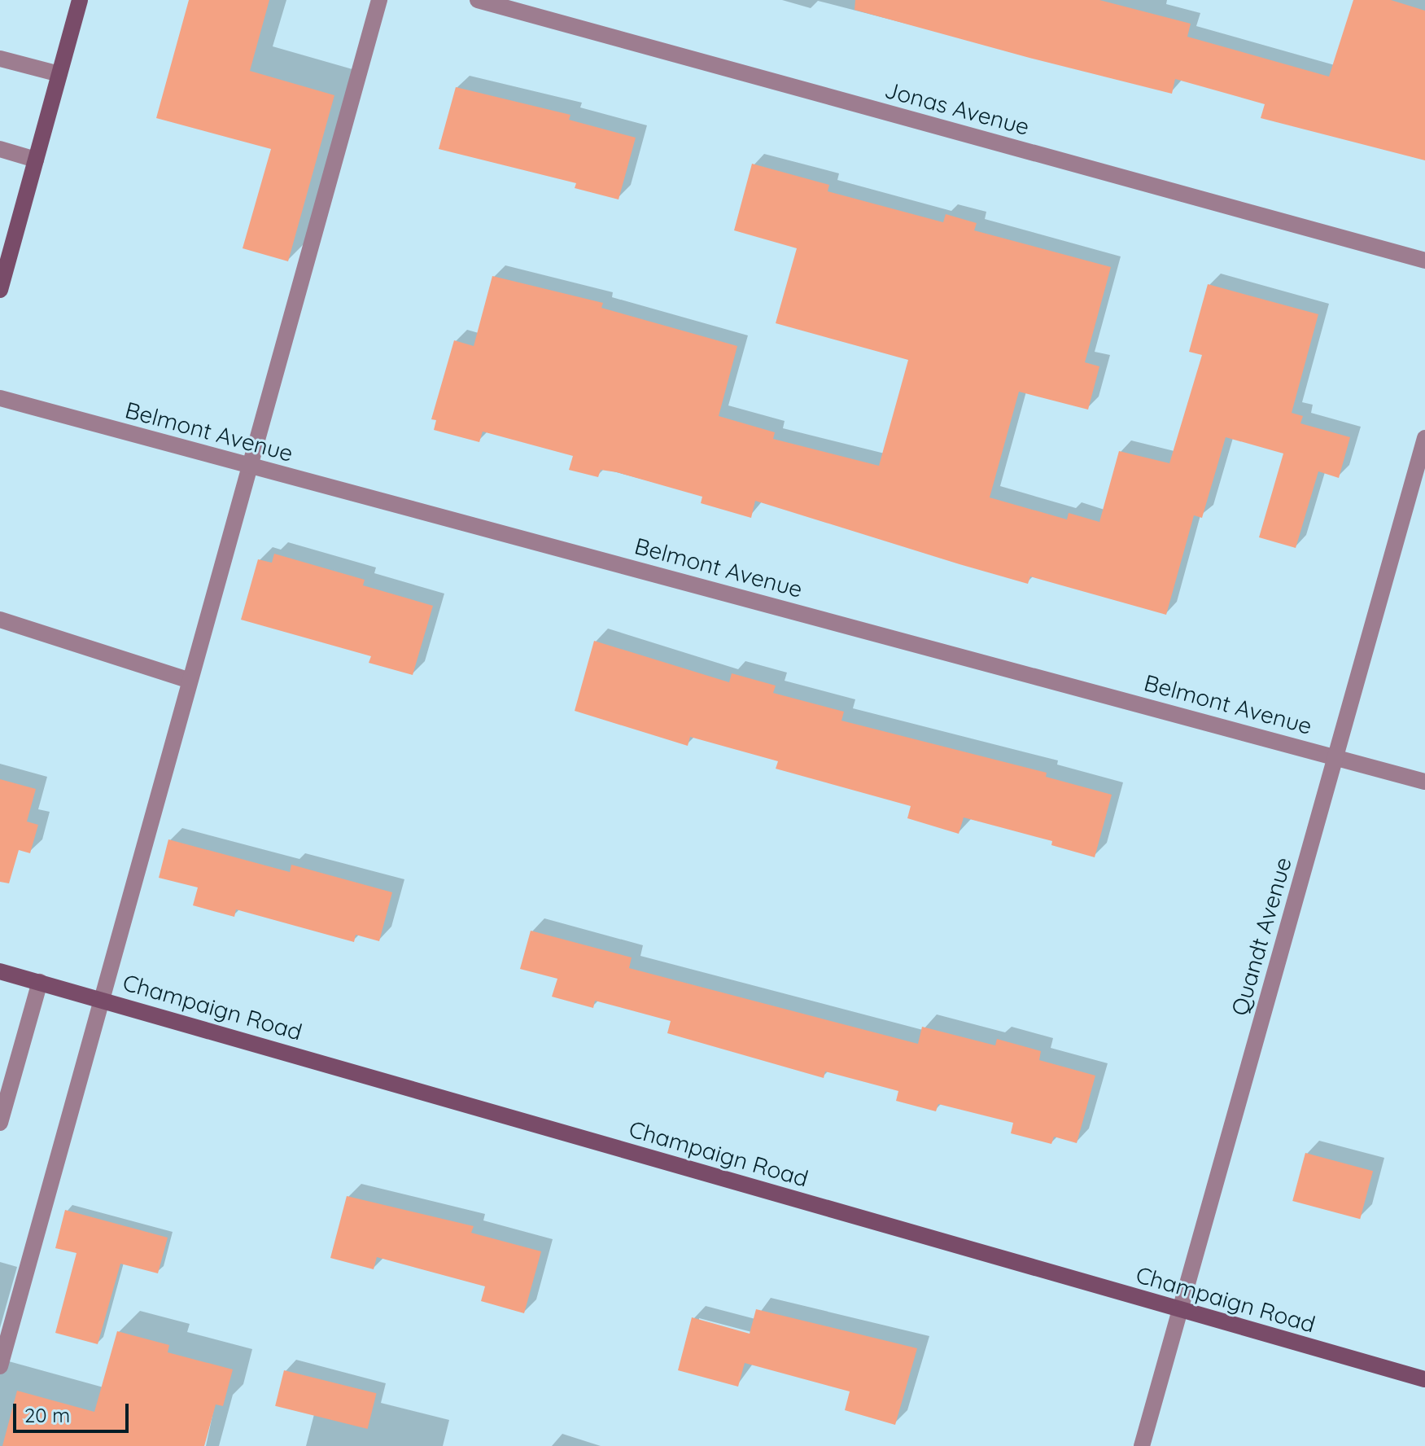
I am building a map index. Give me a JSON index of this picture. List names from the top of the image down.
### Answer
{
  "streets": {
    "street": [
      "Jonas Avenue",
      "Belmont Avenue",
      "Quandt Avenue",
      "Champaign Road"
    ]
  },
  "crossings": [
    ["Belmont Avenue", "Quandt Avenue"],
    ["Quandt Avenue", "Champaign Road"]
  ],
  "scale_bar": "20 m"
}
